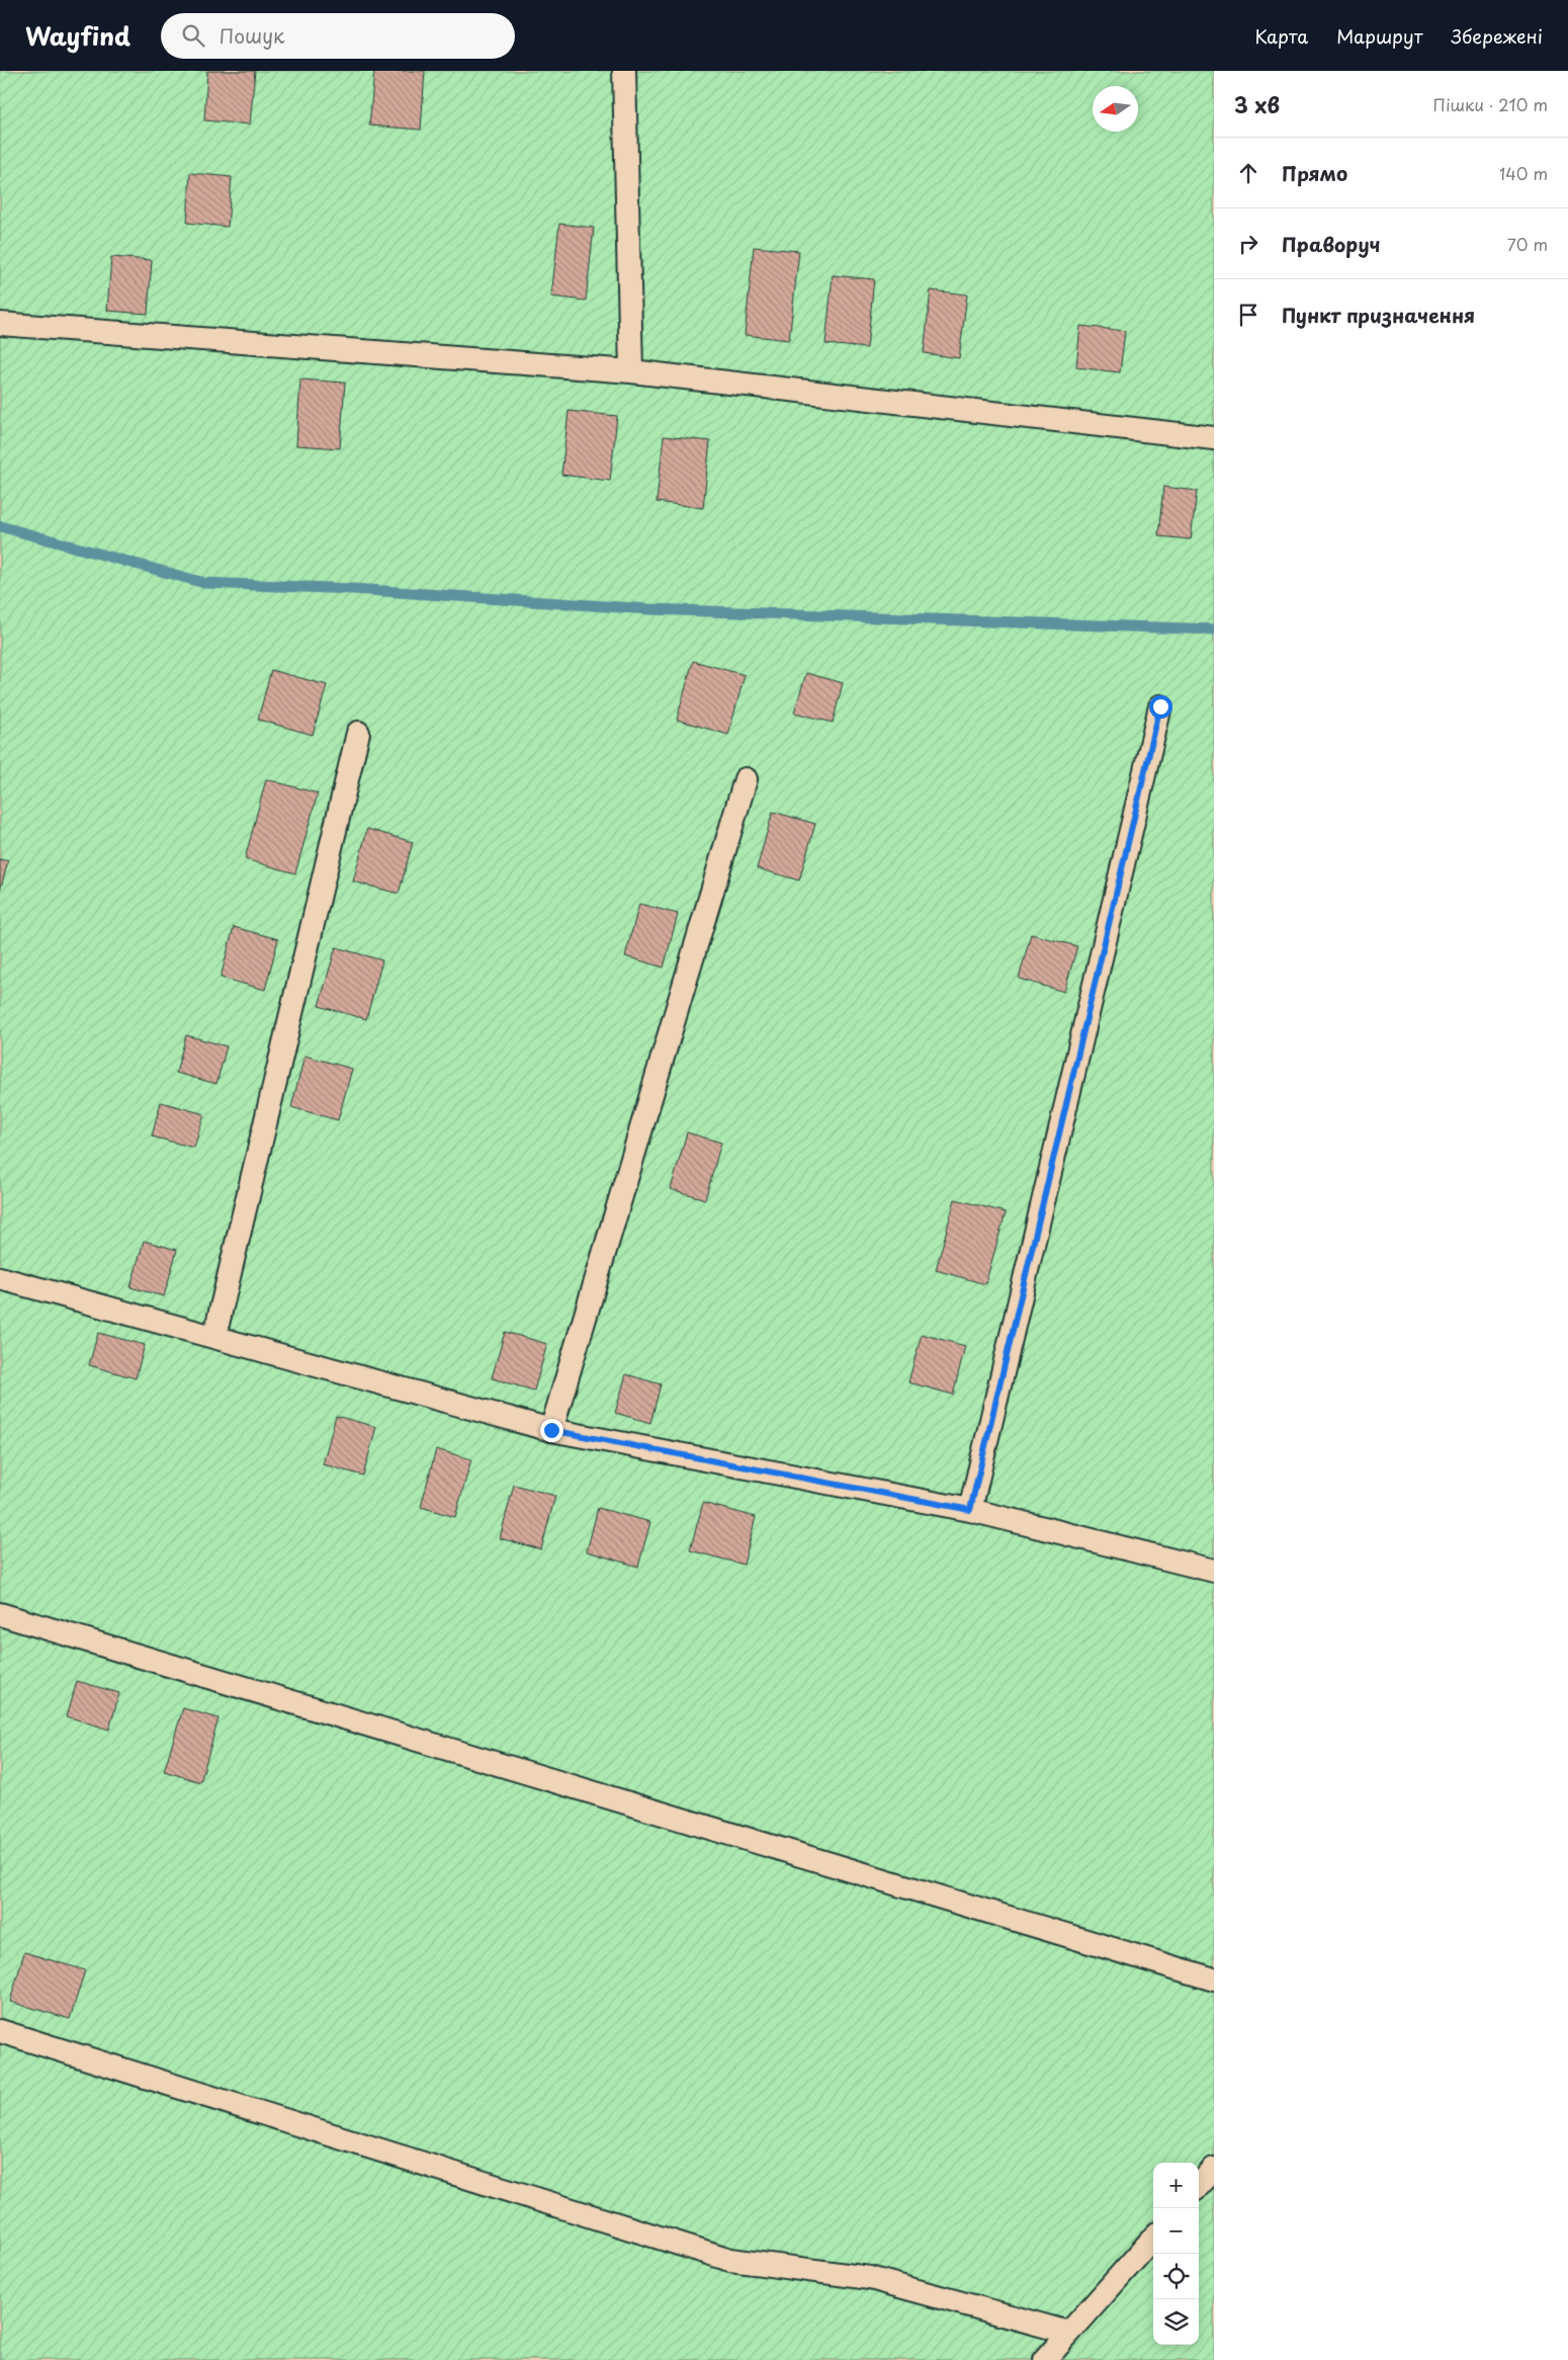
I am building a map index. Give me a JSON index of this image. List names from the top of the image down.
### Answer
{
  "north": "left",
  "page": {
    "header": "Wayfind",
    "search": "Пошук",
    "nav": ["Карта", "Маршрут", "Збережені"],
    "heading": ["3 хв", "Пішки · 210 m"],
    "list": [
      ["Прямо", "140 m"],
      ["Праворуч", "70 m"],
      "Пункт призначення"
    ],
    "map_buttons": ["+", "−"]
  }
}
